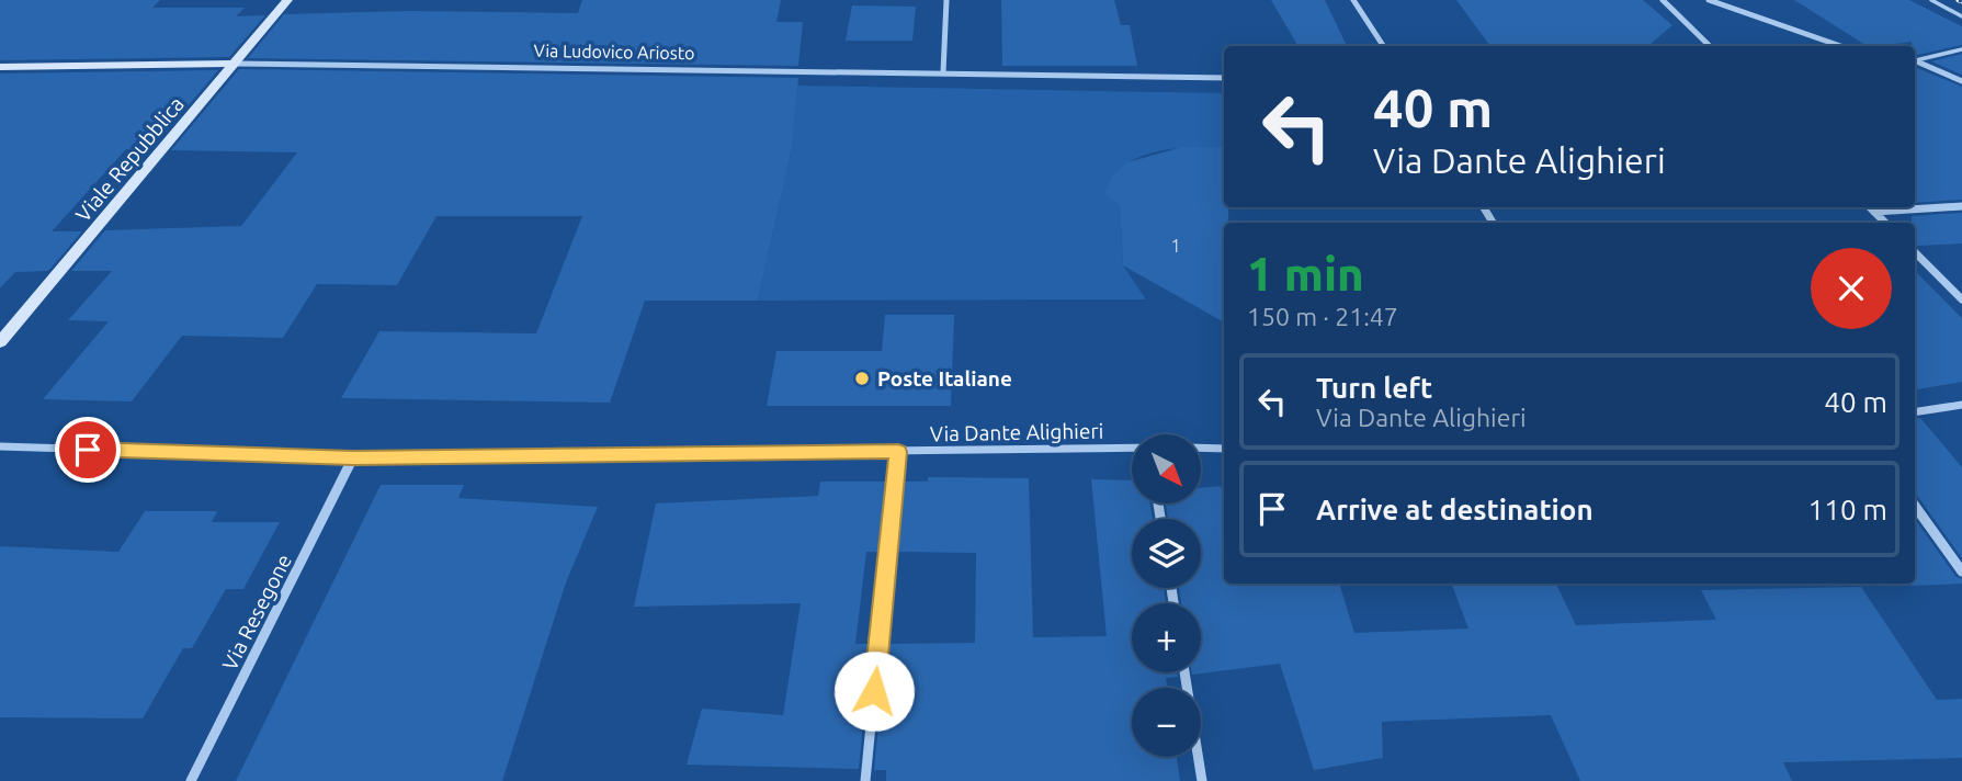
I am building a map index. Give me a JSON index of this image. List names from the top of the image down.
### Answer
{
  "streets": {
    "street": [
      "Via Ludovico Ariosto",
      "Viale Repubblica",
      "Via Dante Alighieri",
      "Via Resegone"
    ]
  },
  "crossings": [
    ["Via Ludovico Ariosto", "Viale Repubblica"],
    ["Via Dante Alighieri", "Via Resegone"]
  ],
  "places": ["Poste Italiane"],
  "house_numbers": ["1"],
  "north": "bottom right",
  "page": {
    "turn": ["40 m", "Via Dante Alighieri"],
    "heading": ["1 min", "150 m · 21:47"],
    "list": [
      {
        "name": "Turn left",
        "note": "Via Dante Alighieri",
        "value": "40 m"
      },
      {
        "name": "Arrive at destination",
        "value": "110 m"
      }
    ],
    "map_buttons": ["+", "−"]
  }
}
